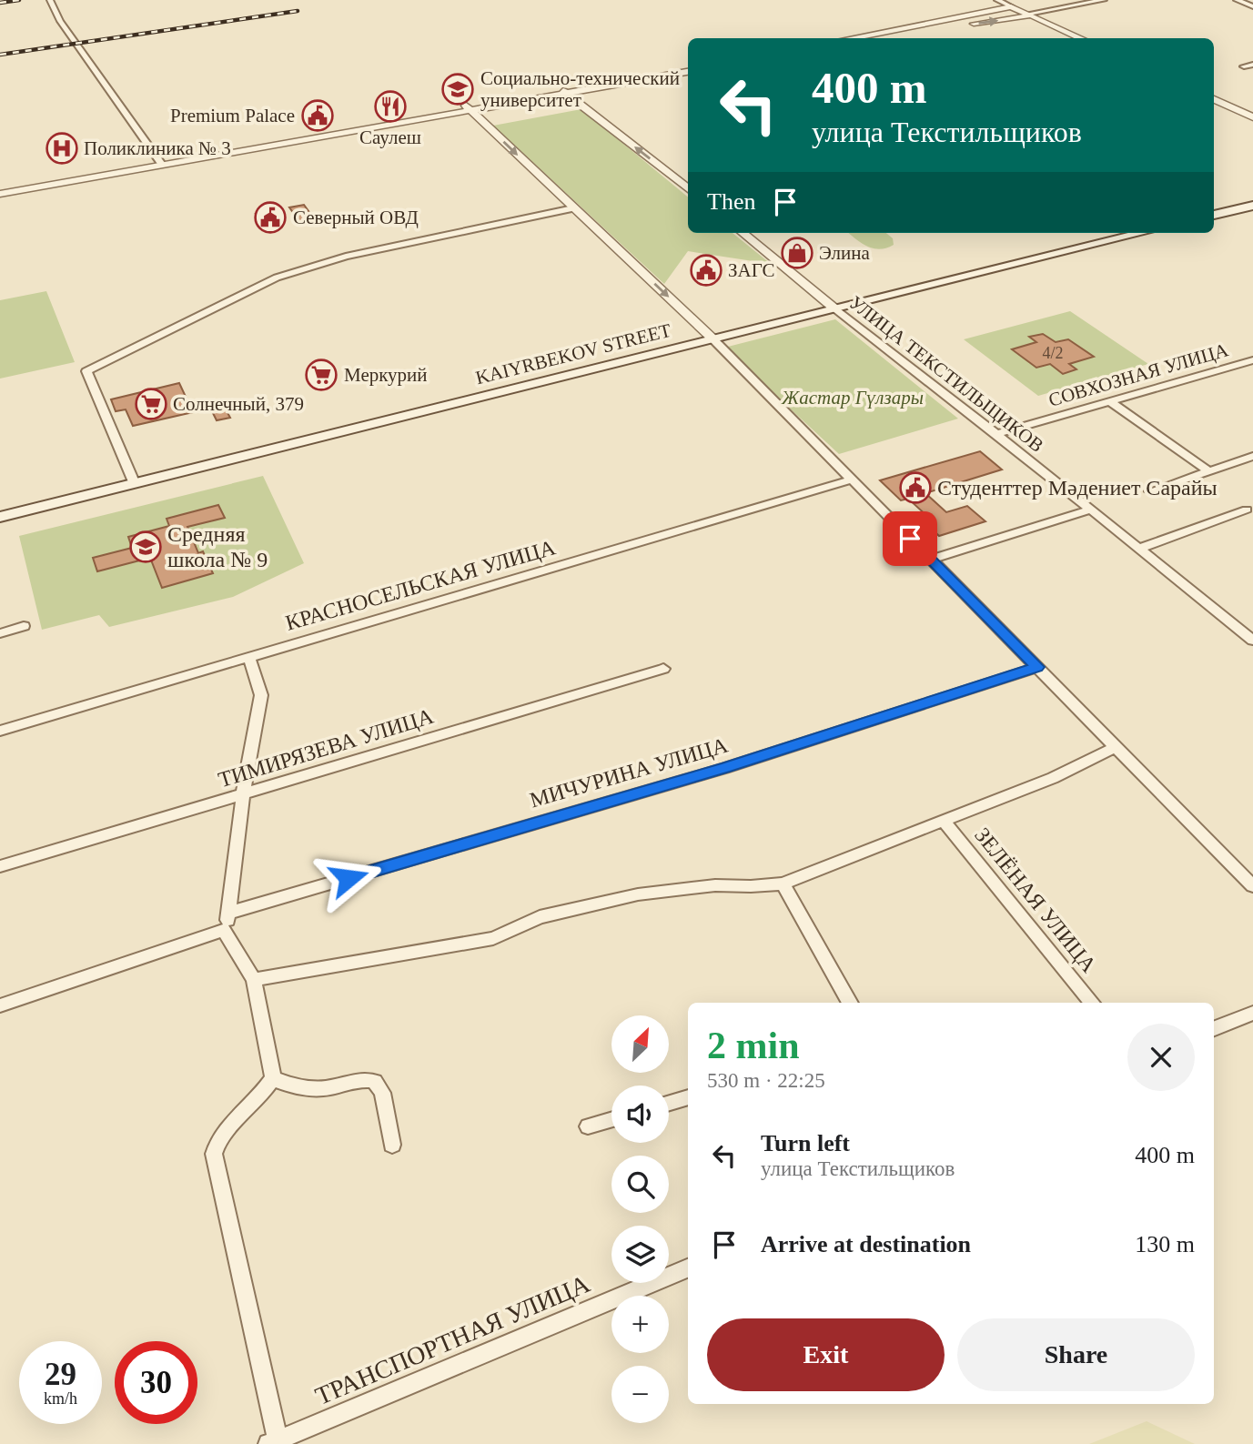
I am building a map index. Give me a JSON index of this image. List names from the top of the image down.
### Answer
{
  "streets": {
    "main road": ["KAIYRBEKOV STREET"],
    "street": [
      "УЛИЦА ТЕКСТИЛЬЩИКОВ",
      "СОВХОЗНАЯ УЛИЦА",
      "КРАСНОСЕЛЬСКАЯ УЛИЦА",
      "ТИМИРЯЗЕВА УЛИЦА",
      "МИЧУРИНА УЛИЦА",
      "ЗЕЛЁНАЯ УЛИЦА",
      "ТРАНСПОРТНАЯ УЛИЦА"
    ]
  },
  "crossings": [
    ["KAIYRBEKOV STREET", "УЛИЦА ТЕКСТИЛЬЩИКОВ"],
    ["УЛИЦА ТЕКСТИЛЬЩИКОВ", "СОВХОЗНАЯ УЛИЦА"]
  ],
  "parks": ["Жастар Гүлзары"],
  "places": {
    "school or university": ["Социально-технический университет", "Средняя школа № 9"],
    "restaurant": ["Саулеш"],
    "public building": [
      "Premium Palace",
      "Северный ОВД",
      "ЗАГС",
      "Студенттер Мәдениет Сарайы"
    ],
    "hospital": ["Поликлиника № 3"],
    "shop": ["Элина"],
    "supermarket": ["Меркурий", "Солнечный, 379"]
  },
  "house_numbers": ["4/2"],
  "north": "top right",
  "page": {
    "turn": ["400 m", "улица Текстильщиков"],
    "then": "Then",
    "heading": ["2 min", "530 m · 22:25"],
    "map_buttons": ["+", "−"],
    "list": [
      {
        "name": "Turn left",
        "note": "улица Текстильщиков",
        "value": "400 m"
      },
      {
        "name": "Arrive at destination",
        "value": "130 m"
      }
    ],
    "buttons": ["Exit", "Share"],
    "speed": "29 km/h",
    "limit": "30"
  }
}
